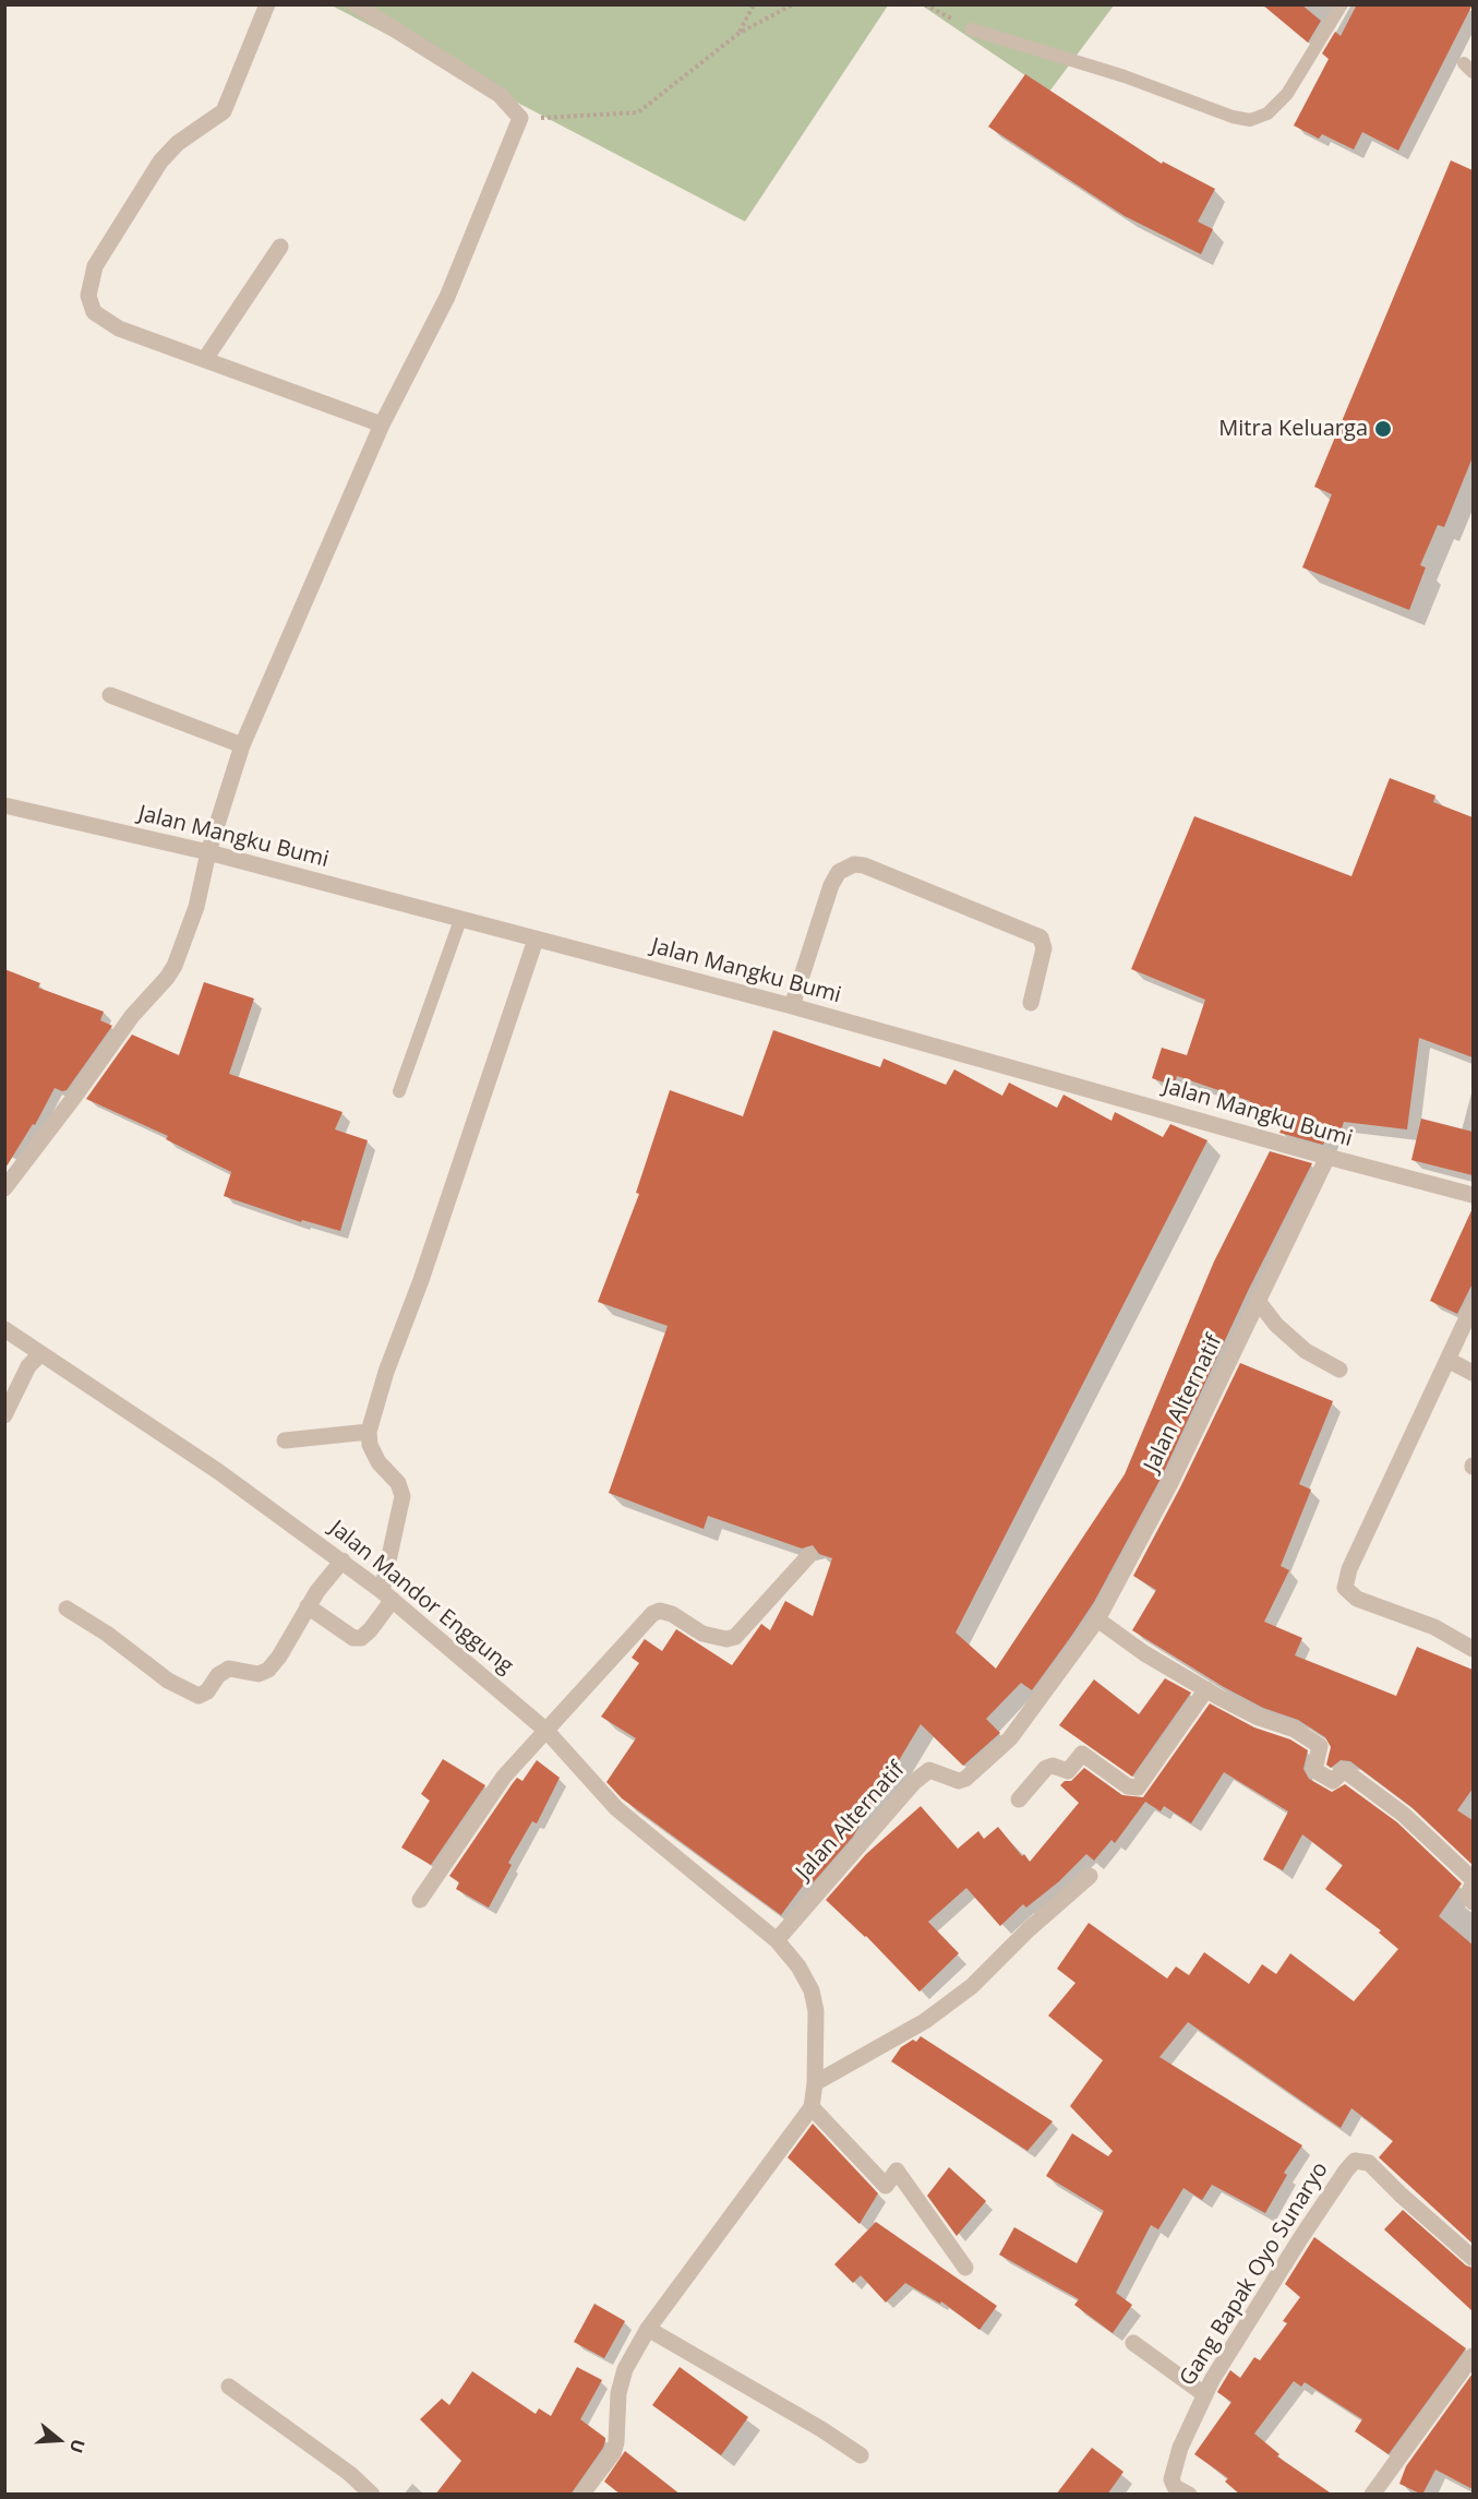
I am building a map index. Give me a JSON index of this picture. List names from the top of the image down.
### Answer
{
  "streets": {
    "street": [
      "Jalan Mangku Bumi",
      "Jalan Alternatif",
      "Jalan Mandor Enggung",
      "Gang Bapak Oyo Sunaryo"
    ]
  },
  "crossings": [
    ["Jalan Mangku Bumi", "Jalan Alternatif"],
    ["Jalan Alternatif", "Jalan Mandor Enggung"]
  ],
  "places": ["Mitra Keluarga"],
  "north": "right"
}
